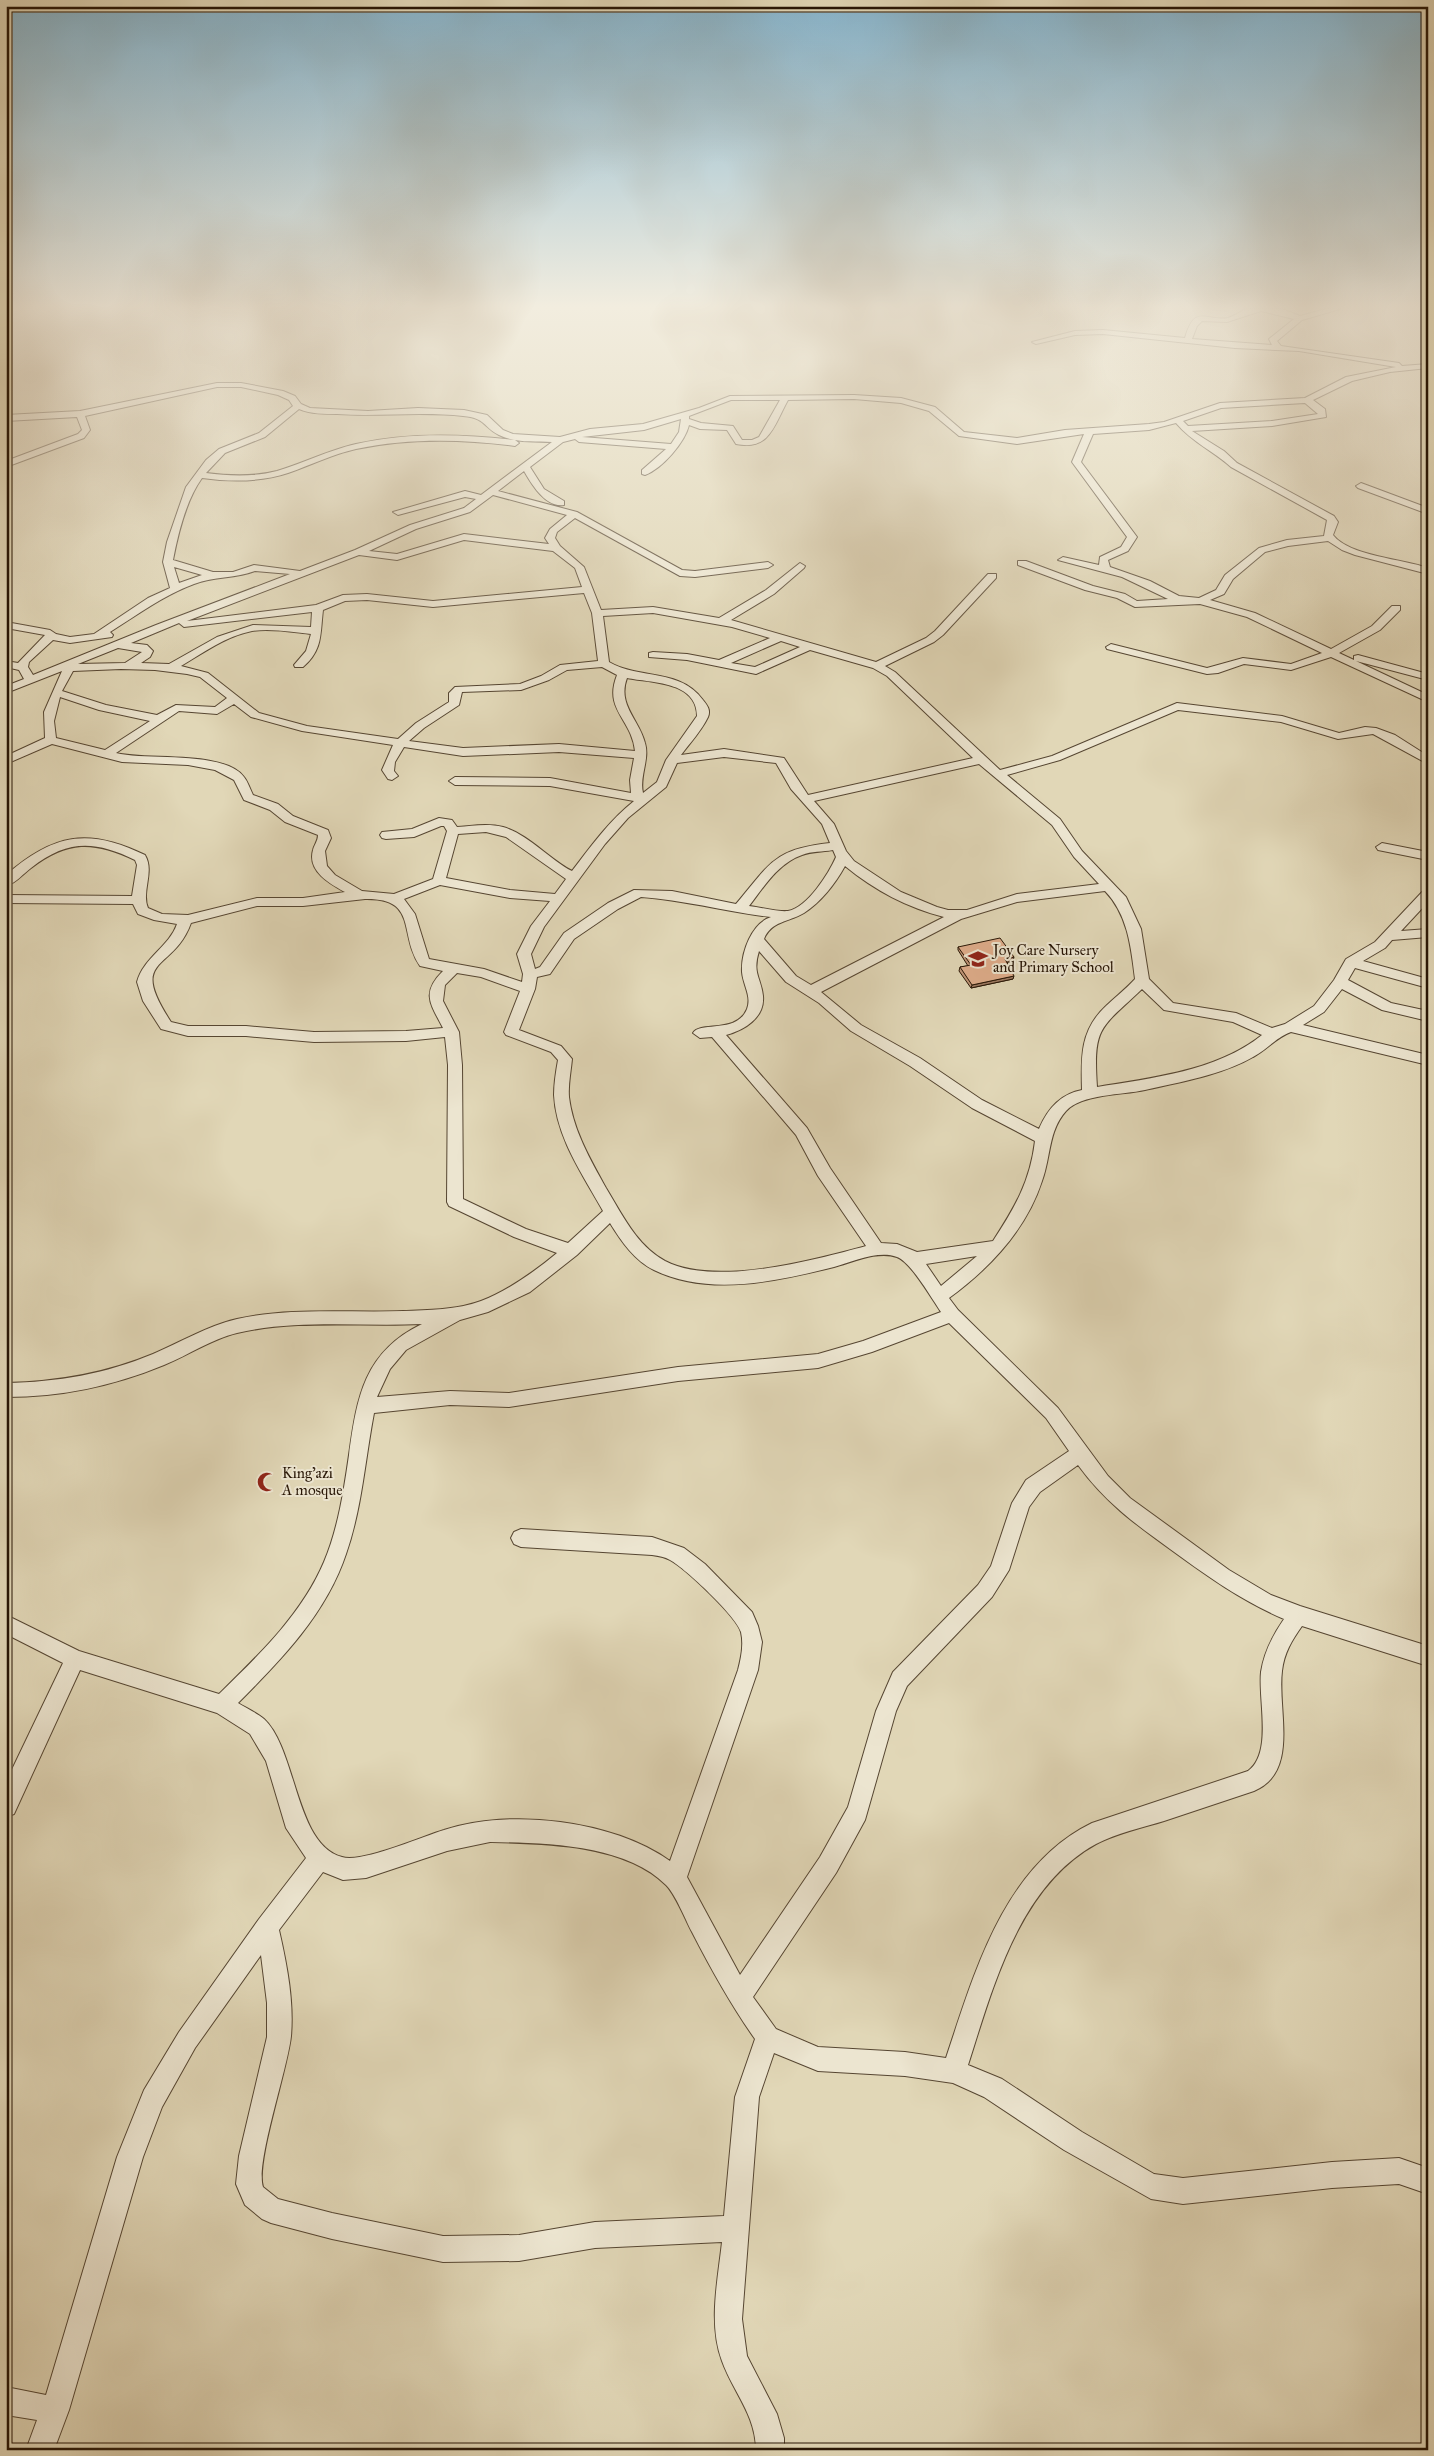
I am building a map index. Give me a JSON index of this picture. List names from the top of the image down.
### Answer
{
  "places": {
    "school or university": ["Joy Care Nursery and Primary School"],
    "mosque": ["King'azi A mosque"]
  }
}
